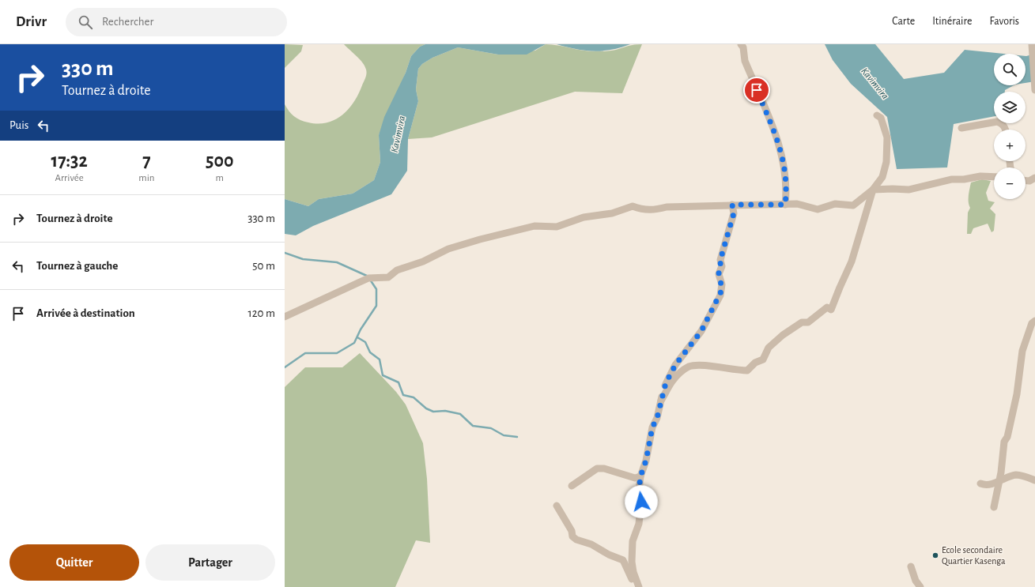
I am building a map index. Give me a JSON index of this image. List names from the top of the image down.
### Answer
{
  "water": ["Kavimvira"],
  "places": ["Ecole secondaire Quartier Kasenga"],
  "page": {
    "header": "Drivr",
    "search": "Rechercher",
    "nav": ["Carte", "Itinéraire", "Favoris"],
    "turn": ["330 m", "Tournez à droite"],
    "map_buttons": ["+", "−"],
    "then": "Puis",
    "eta": [
      "17:32",
      "Arrivée",
      "7",
      "min",
      "500",
      "m"
    ],
    "list": [
      {
        "name": "Tournez à droite",
        "value": "330 m"
      },
      {
        "name": "Tournez à gauche",
        "value": "50 m"
      },
      {
        "name": "Arrivée à destination",
        "value": "120 m"
      }
    ],
    "buttons": ["Quitter", "Partager"]
  }
}
